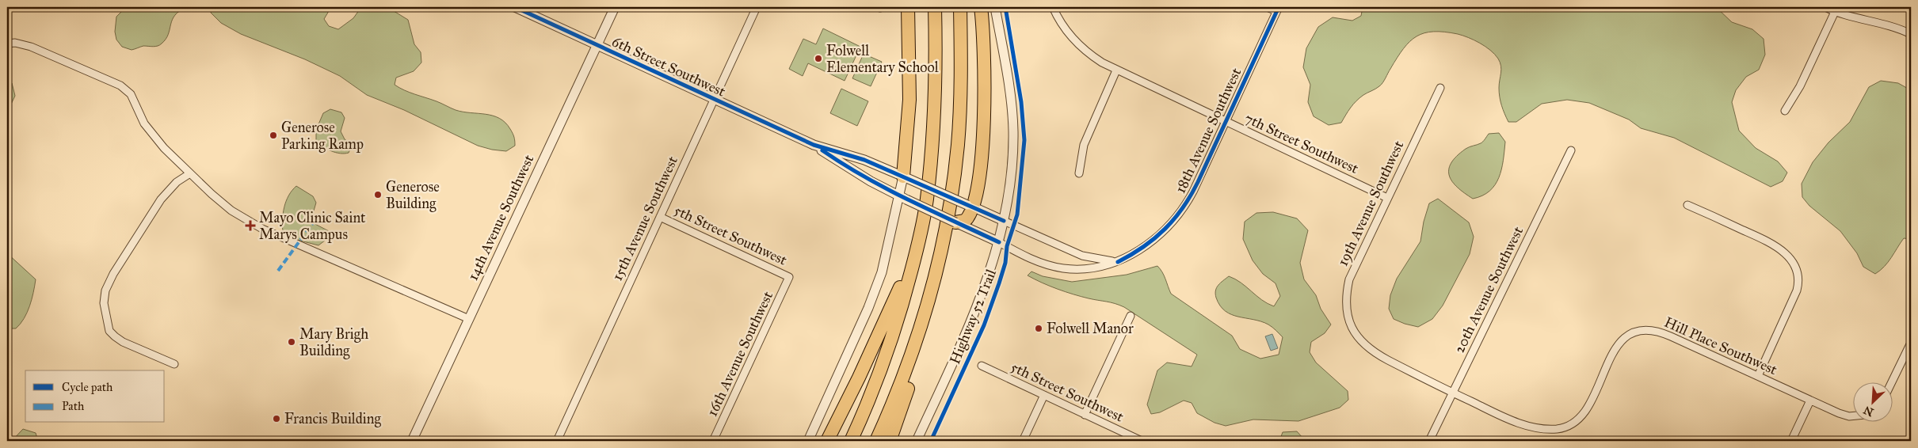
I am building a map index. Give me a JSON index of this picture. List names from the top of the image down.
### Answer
{
  "streets": {
    "street": [
      "6th Street Southwest",
      "18th Avenue Southwest",
      "7th Street Southwest",
      "19th Avenue Southwest",
      "14th Avenue Southwest",
      "15th Avenue Southwest",
      "5th Street Southwest",
      "20th Avenue Southwest",
      "Hill Place Southwest",
      "16th Avenue Southwest"
    ],
    "cycle path": ["Highway 52 Trail"]
  },
  "crossings": [
    ["6th Street Southwest", "18th Avenue Southwest"],
    ["6th Street Southwest", "14th Avenue Southwest"],
    ["6th Street Southwest", "15th Avenue Southwest"],
    ["18th Avenue Southwest", "7th Street Southwest"],
    ["7th Street Southwest", "19th Avenue Southwest"],
    ["19th Avenue Southwest", "20th Avenue Southwest"],
    ["19th Avenue Southwest", "Hill Place Southwest"],
    ["15th Avenue Southwest", "5th Street Southwest"],
    ["5th Street Southwest", "16th Avenue Southwest"],
    ["20th Avenue Southwest", "Hill Place Southwest"]
  ],
  "places": {
    "other": [
      "Folwell Elementary School",
      "Generose Parking Ramp",
      "Generose Building",
      "Folwell Manor",
      "Mary Brigh Building",
      "Francis Building"
    ],
    "health": ["Mayo Clinic Saint Marys Campus"]
  },
  "legend": ["Cycle path", "Path"],
  "north": "bottom left"
}
